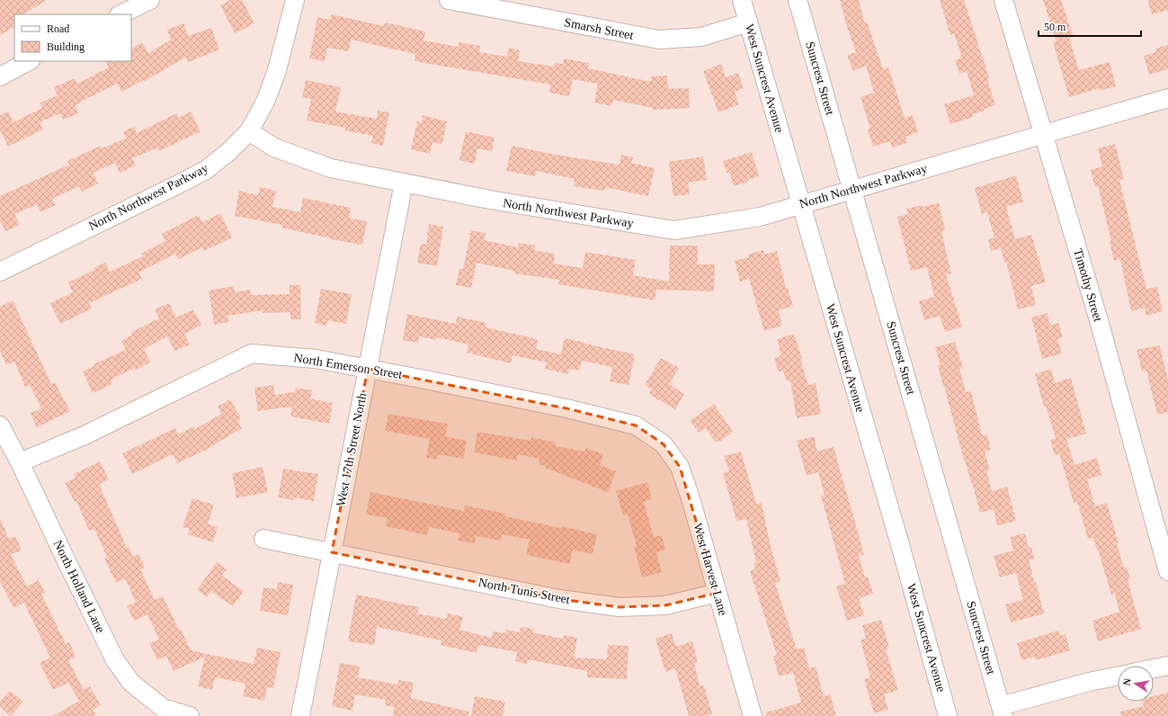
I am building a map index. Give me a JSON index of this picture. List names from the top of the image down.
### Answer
{
  "streets": {
    "street": [
      "Smarsh Street",
      "West Suncrest Avenue",
      "Suncrest Street",
      "North Northwest Parkway",
      "Timothy Street",
      "North Emerson Street",
      "West 17th Street North",
      "West Harvest Lane",
      "North Holland Lane",
      "North Tunis Street"
    ]
  },
  "crossings": [
    ["Smarsh Street", "West Suncrest Avenue"],
    ["West Suncrest Avenue", "North Northwest Parkway"],
    ["Suncrest Street", "North Northwest Parkway"],
    ["North Northwest Parkway", "Timothy Street"],
    ["North Northwest Parkway", "West 17th Street North"],
    ["North Emerson Street", "West 17th Street North"],
    ["North Emerson Street", "West Harvest Lane"],
    ["North Emerson Street", "North Holland Lane"],
    ["West 17th Street North", "North Tunis Street"],
    ["West Harvest Lane", "North Tunis Street"]
  ],
  "legend": ["Road", "Building"],
  "scale_bar": "50 m",
  "north": "left"
}
